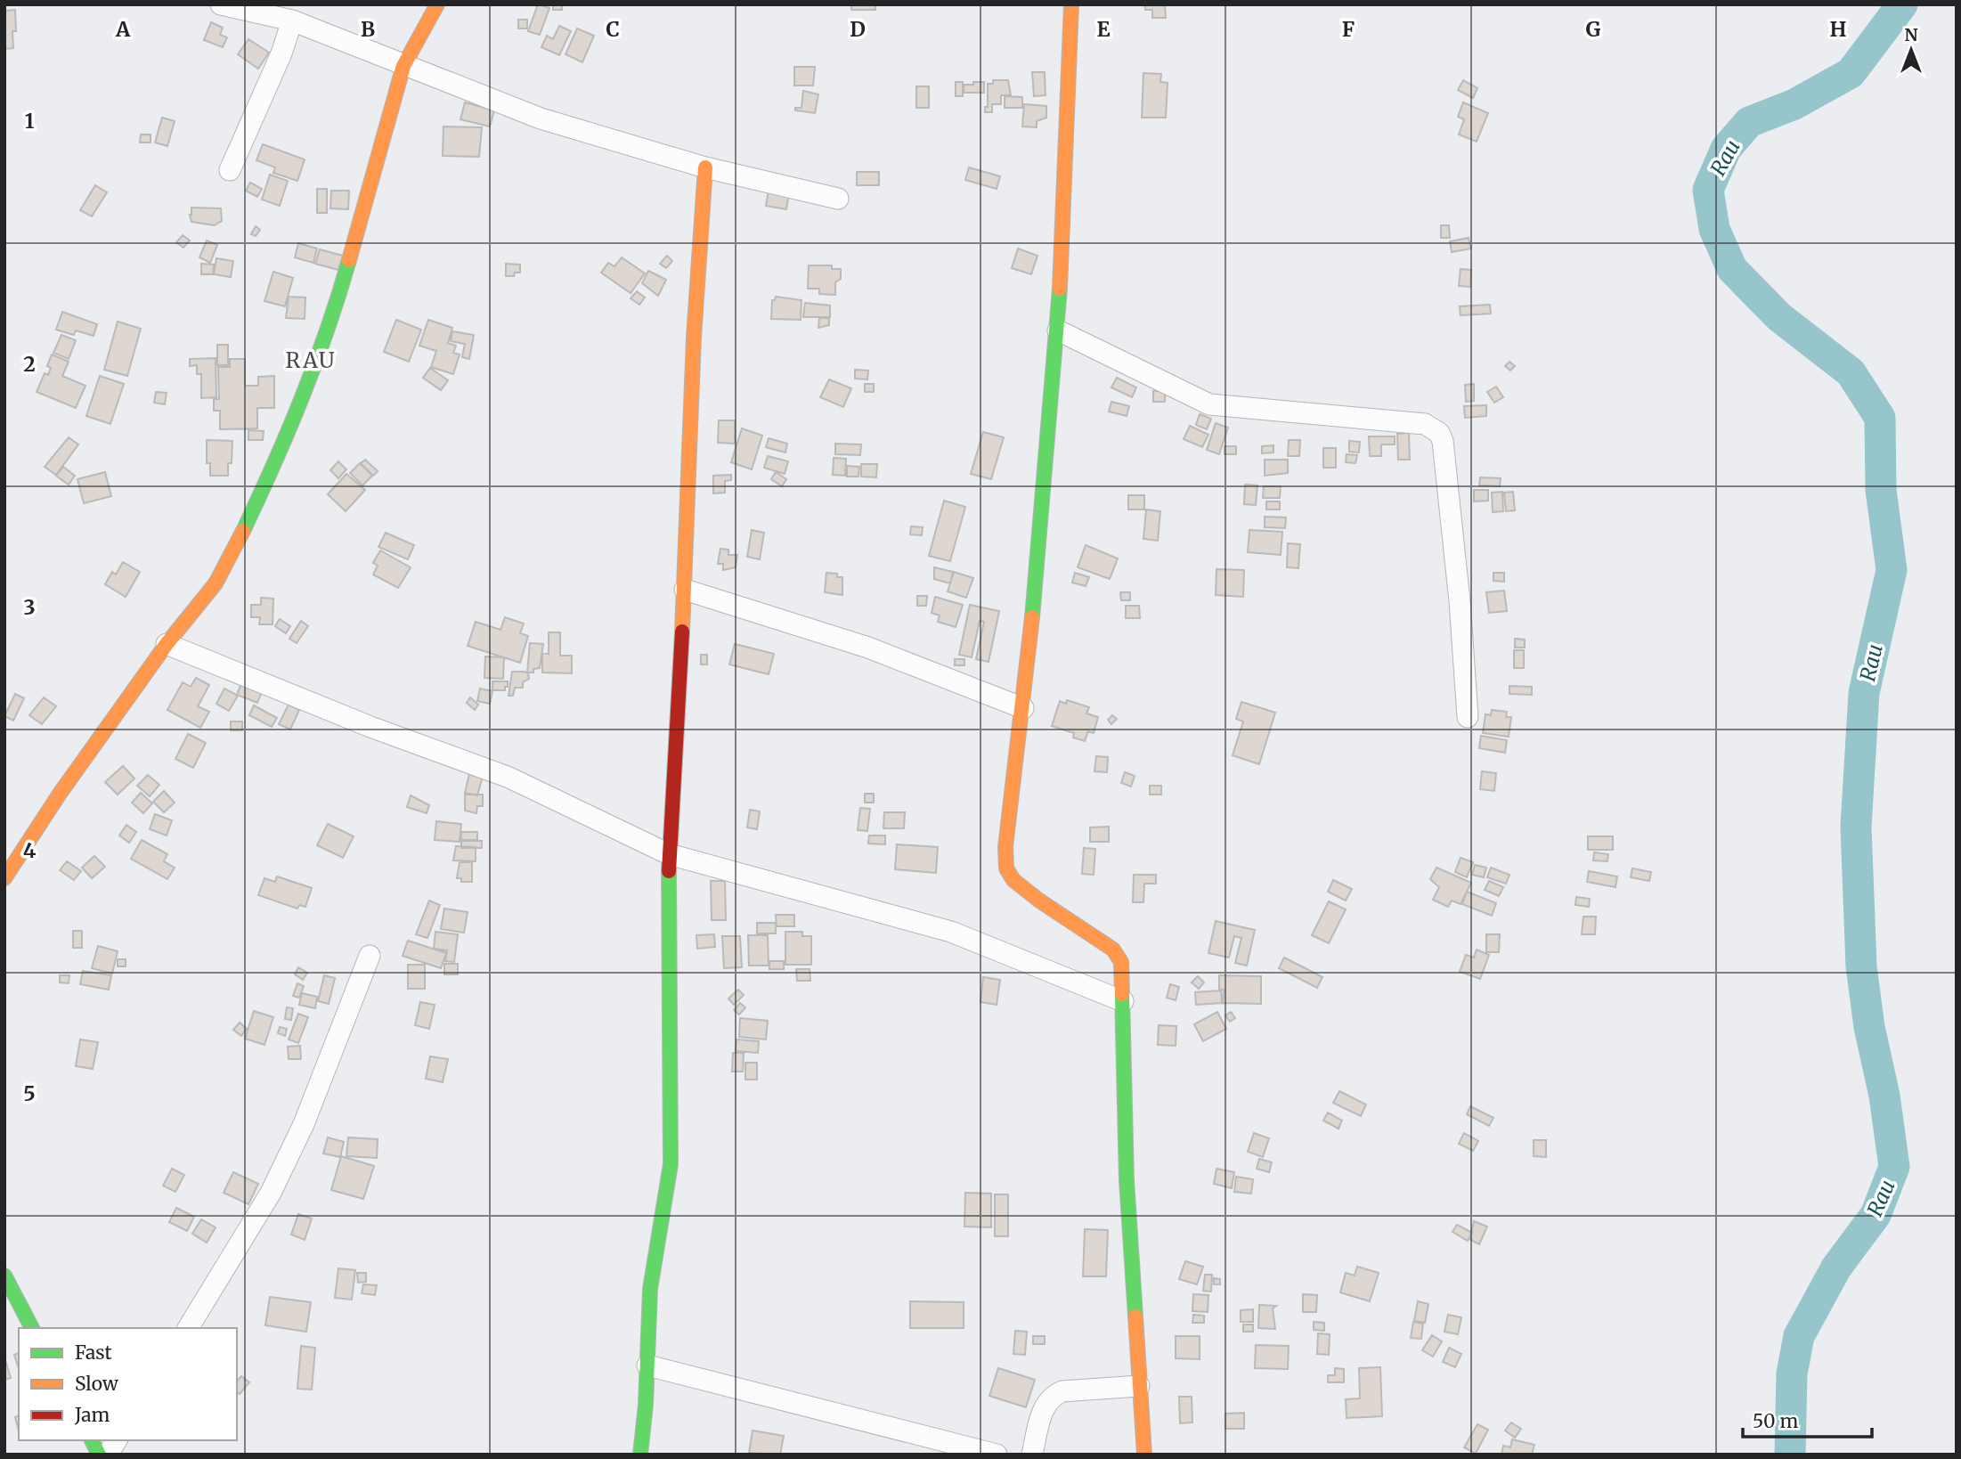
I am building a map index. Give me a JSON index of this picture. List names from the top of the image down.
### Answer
{
  "districts": ["RAU"],
  "water": ["Rau"],
  "legend": ["Fast", "Slow", "Jam"],
  "scale_bar": "50 m",
  "north": "top",
  "grid": {
    "columns": [
      "A",
      "B",
      "C",
      "D",
      "E",
      "F",
      "G",
      "H"
    ],
    "rows": [
      "1",
      "2",
      "3",
      "4",
      "5"
    ]
  }
}
